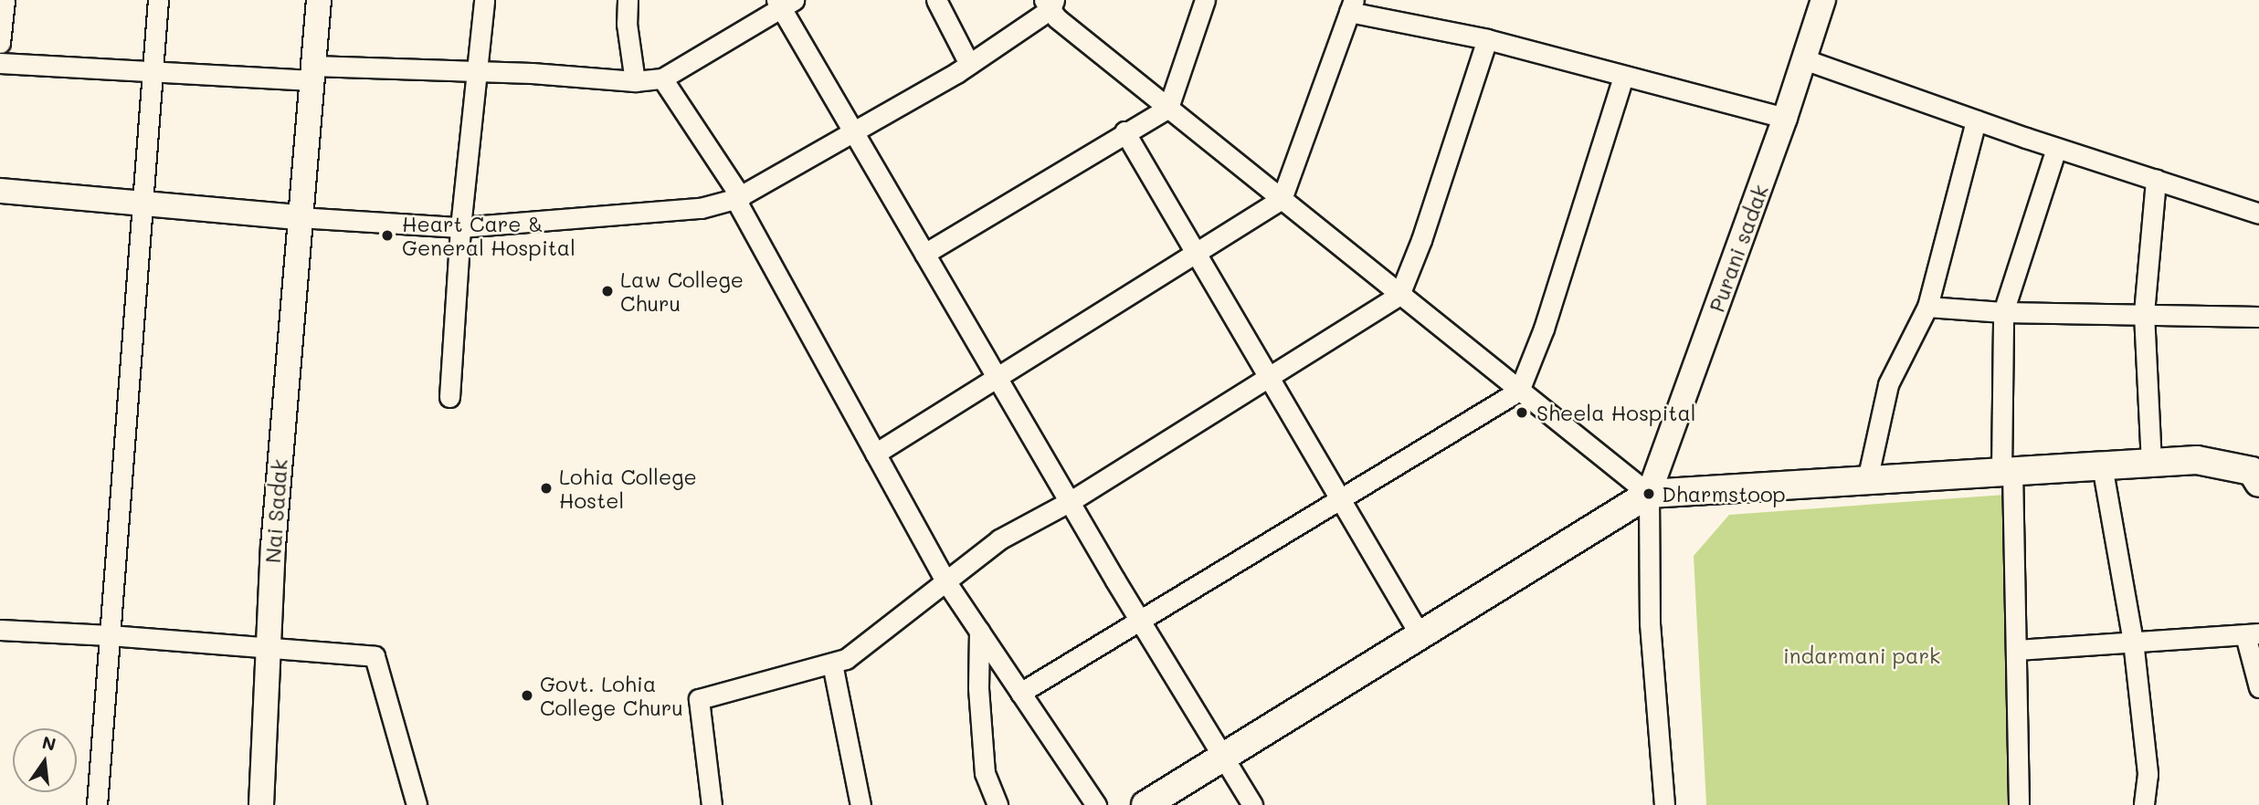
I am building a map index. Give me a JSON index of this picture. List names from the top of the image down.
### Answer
{
  "streets": {
    "main road": ["Purani sadak", "Nai Sadak"]
  },
  "parks": ["indarmani park"],
  "places": [
    "Heart Care & General Hospital",
    "Law College Churu",
    "Sheela Hospital",
    "Lohia College Hostel",
    "Dharmstoop",
    "Govt. Lohia College Churu"
  ],
  "north": "top"
}
